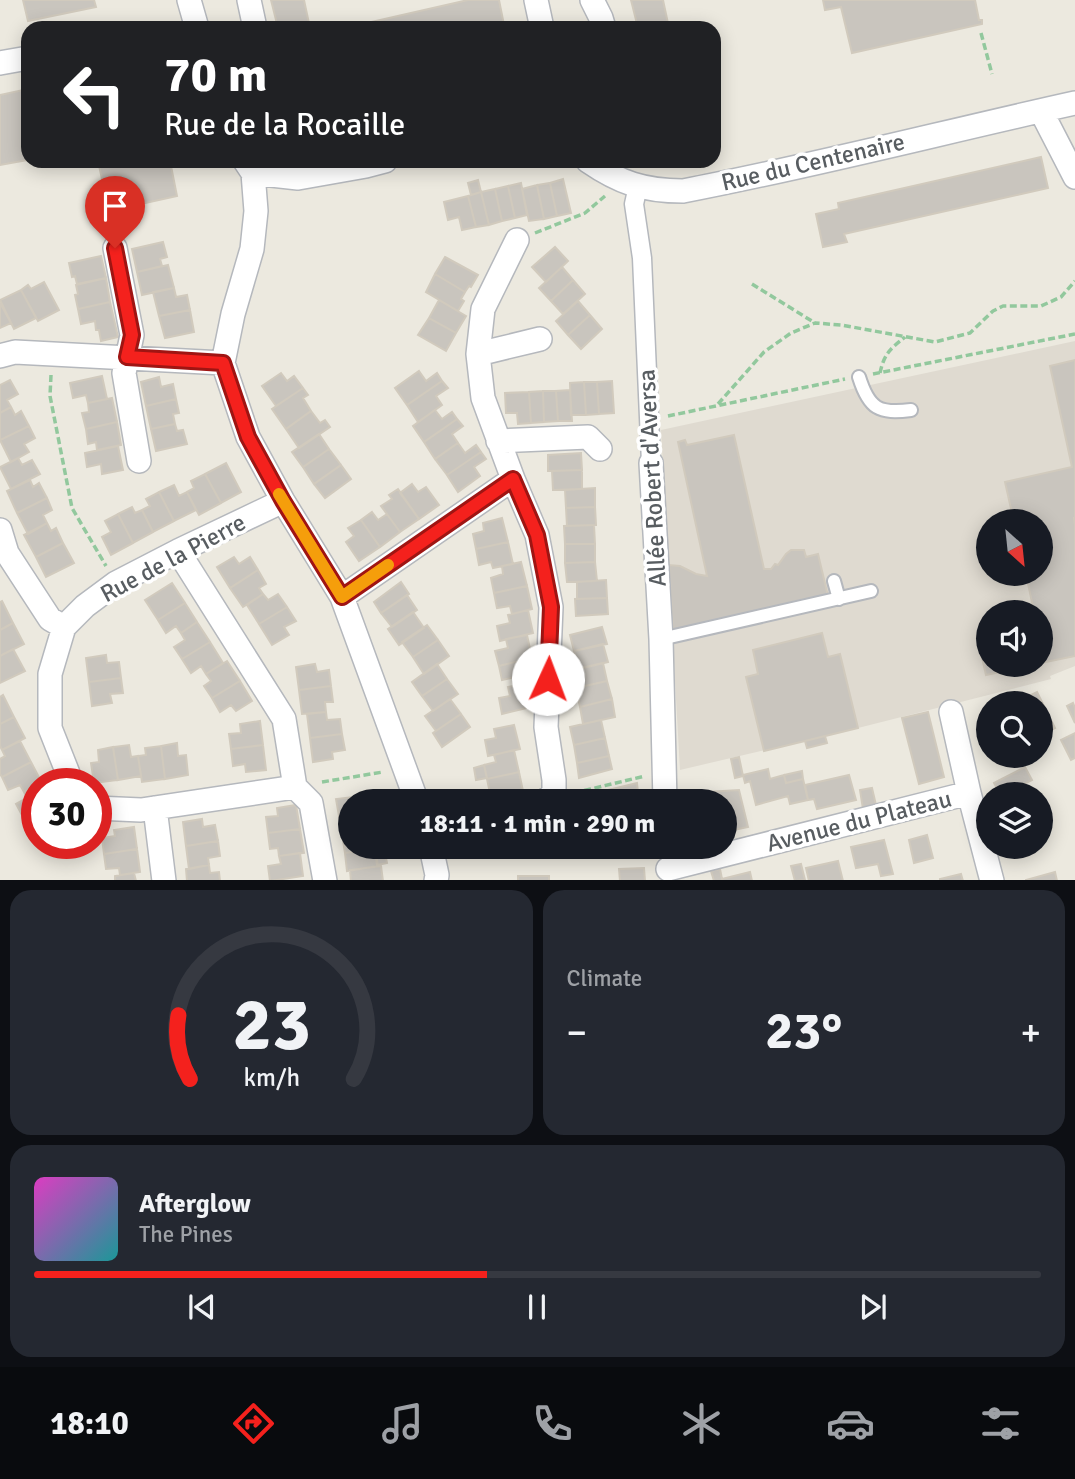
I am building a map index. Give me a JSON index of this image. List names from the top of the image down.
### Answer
{
  "streets": {
    "street": [
      "Rue du Centenaire",
      "Allée Robert d'Aversa",
      "Rue de la Pierre",
      "Avenue du Plateau"
    ]
  },
  "crossings": [
    ["Rue du Centenaire", "Allée Robert d'Aversa"]
  ],
  "north": "bottom right",
  "page": {
    "turn": ["70 m", "Rue de la Rocaille"],
    "limit": "30",
    "trip": "18:11 · 1 min · 290 m",
    "tile": "Climate",
    "heat": ["−", "23°", "+"],
    "song": ["Afterglow", "The Pines"],
    "tabs": "18:10",
    "gauge": ["23", "km/h"]
  }
}
